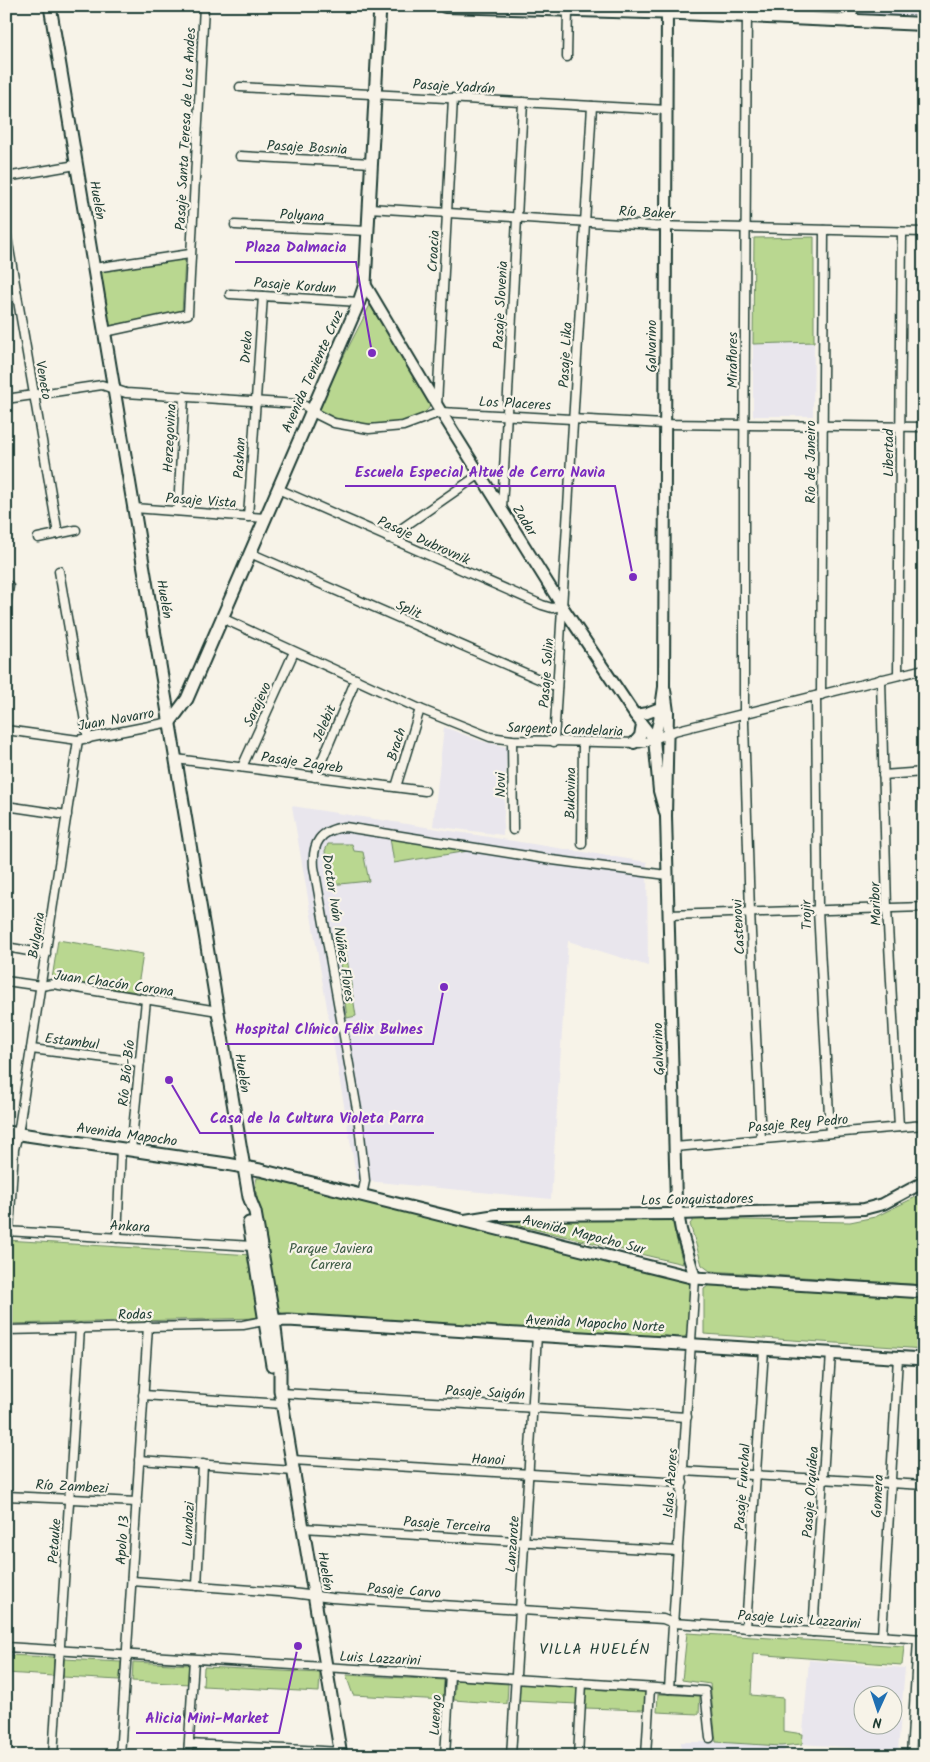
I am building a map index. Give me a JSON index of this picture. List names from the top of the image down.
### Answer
{
  "streets": {
    "main road": [
      "Huelén",
      "Avenida Teniente Cruz",
      "Avenida Mapocho",
      "Avenida Mapocho Sur",
      "Avenida Mapocho Norte"
    ],
    "street": [
      "Pasaje Yadrán",
      "Pasaje Santa Teresa de Los Andes",
      "Pasaje Bosnia",
      "Río Baker",
      "Polyana",
      "Croacia",
      "Pasaje Kordun",
      "Pasaje Slovenia",
      "Galvarino",
      "Dreko",
      "Pasaje Lika",
      "Miraflores",
      "Veneto",
      "Los Placeres",
      "Herzegovina",
      "Libertad",
      "Pashan",
      "Río de Janeiro",
      "Pasaje Vista",
      "Zadar",
      "Pasaje Dubrovnik",
      "Split",
      "Pasaje Solin",
      "Sarajevo",
      "Juan Navarro",
      "Jelebit",
      "Sargento Candelaria",
      "Brach",
      "Pasaje Zagreb",
      "Novi",
      "Bukovina",
      "Maribor",
      "Trojir",
      "Castenovi",
      "Doctor Iván Núñez Flores",
      "Bulgaria",
      "Juan Chacón Corona",
      "Estambul",
      "Río Bío-Bío",
      "Pasaje Rey Pedro",
      "Los Conquistadores",
      "Ankara",
      "Rodas",
      "Pasaje Saigón",
      "Hanoi",
      "Islas Azores",
      "Río Zambezi",
      "Pasaje Funchal",
      "Pasaje Orquídea",
      "Gomera",
      "Lundazi",
      "Pasaje Terceira",
      "Apolo 13",
      "Petauke",
      "Lanzarote",
      "Pasaje Carvo",
      "Pasaje Luis Lazzarini",
      "Luis Lazzarini",
      "Luengo"
    ]
  },
  "crossings": [
    ["Pasaje Yadrán", "Croacia"],
    ["Pasaje Yadrán", "Pasaje Slovenia"],
    ["Pasaje Yadrán", "Galvarino"],
    ["Pasaje Yadrán", "Pasaje Lika"],
    ["Pasaje Yadrán", "Avenida Teniente Cruz"],
    ["Pasaje Santa Teresa de Los Andes", "Huelén"],
    ["Pasaje Bosnia", "Avenida Teniente Cruz"],
    ["Huelén", "Avenida Teniente Cruz"],
    ["Huelén", "Los Placeres"],
    ["Huelén", "Pasaje Vista"],
    ["Huelén", "Juan Navarro"],
    ["Huelén", "Pasaje Zagreb"],
    ["Huelén", "Juan Chacón Corona"],
    ["Huelén", "Avenida Mapocho"],
    ["Huelén", "Ankara"],
    ["Huelén", "Avenida Mapocho Sur"],
    ["Huelén", "Rodas"],
    ["Huelén", "Avenida Mapocho Norte"],
    ["Huelén", "Pasaje Saigón"],
    ["Huelén", "Hanoi"],
    ["Huelén", "Pasaje Terceira"],
    ["Huelén", "Pasaje Carvo"],
    ["Huelén", "Luis Lazzarini"],
    ["Río Baker", "Croacia"],
    ["Río Baker", "Pasaje Slovenia"],
    ["Río Baker", "Galvarino"],
    ["Río Baker", "Pasaje Lika"],
    ["Río Baker", "Miraflores"],
    ["Río Baker", "Avenida Teniente Cruz"],
    ["Río Baker", "Libertad"],
    ["Río Baker", "Río de Janeiro"],
    ["Polyana", "Avenida Teniente Cruz"],
    ["Croacia", "Los Placeres"],
    ["Croacia", "Zadar"],
    ["Pasaje Kordun", "Dreko"],
    ["Pasaje Kordun", "Avenida Teniente Cruz"],
    ["Pasaje Slovenia", "Los Placeres"],
    ["Pasaje Slovenia", "Zadar"],
    ["Galvarino", "Los Placeres"],
    ["Galvarino", "Zadar"],
    ["Galvarino", "Sargento Candelaria"],
    ["Galvarino", "Doctor Iván Núñez Flores"],
    ["Galvarino", "Pasaje Rey Pedro"],
    ["Galvarino", "Los Conquistadores"],
    ["Galvarino", "Avenida Mapocho Sur"],
    ["Galvarino", "Islas Azores"],
    ["Dreko", "Los Placeres"],
    ["Dreko", "Pashan"],
    ["Pasaje Lika", "Los Placeres"],
    ["Pasaje Lika", "Zadar"],
    ["Pasaje Lika", "Pasaje Dubrovnik"],
    ["Pasaje Lika", "Pasaje Solin"],
    ["Miraflores", "Los Placeres"],
    ["Miraflores", "Sargento Candelaria"],
    ["Miraflores", "Castenovi"],
    ["Avenida Teniente Cruz", "Los Placeres"],
    ["Avenida Teniente Cruz", "Pasaje Vista"],
    ["Avenida Teniente Cruz", "Zadar"],
    ["Avenida Teniente Cruz", "Pasaje Dubrovnik"],
    ["Avenida Teniente Cruz", "Split"],
    ["Avenida Teniente Cruz", "Juan Navarro"],
    ["Avenida Teniente Cruz", "Sargento Candelaria"],
    ["Veneto", "Los Placeres"],
    ["Los Placeres", "Herzegovina"],
    ["Los Placeres", "Libertad"],
    ["Los Placeres", "Pashan"],
    ["Los Placeres", "Río de Janeiro"],
    ["Los Placeres", "Zadar"],
    ["Herzegovina", "Pasaje Vista"],
    ["Libertad", "Sargento Candelaria"],
    ["Pashan", "Pasaje Vista"],
    ["Río de Janeiro", "Sargento Candelaria"],
    ["Río de Janeiro", "Trojir"],
    ["Zadar", "Pasaje Dubrovnik"],
    ["Zadar", "Pasaje Solin"],
    ["Zadar", "Sargento Candelaria"],
    ["Pasaje Dubrovnik", "Pasaje Solin"],
    ["Split", "Pasaje Solin"],
    ["Pasaje Solin", "Sargento Candelaria"],
    ["Sarajevo", "Sargento Candelaria"],
    ["Sarajevo", "Pasaje Zagreb"],
    ["Juan Navarro", "Bulgaria"],
    ["Jelebit", "Sargento Candelaria"],
    ["Jelebit", "Pasaje Zagreb"],
    ["Sargento Candelaria", "Brach"],
    ["Sargento Candelaria", "Novi"],
    ["Sargento Candelaria", "Bukovina"],
    ["Sargento Candelaria", "Maribor"],
    ["Sargento Candelaria", "Trojir"],
    ["Sargento Candelaria", "Castenovi"],
    ["Brach", "Pasaje Zagreb"],
    ["Maribor", "Pasaje Rey Pedro"],
    ["Trojir", "Pasaje Rey Pedro"],
    ["Castenovi", "Pasaje Rey Pedro"],
    ["Doctor Iván Núñez Flores", "Avenida Mapocho Sur"],
    ["Bulgaria", "Juan Chacón Corona"],
    ["Bulgaria", "Estambul"],
    ["Bulgaria", "Avenida Mapocho"],
    ["Bulgaria", "Ankara"],
    ["Juan Chacón Corona", "Río Bío-Bío"],
    ["Estambul", "Río Bío-Bío"],
    ["Río Bío-Bío", "Avenida Mapocho"],
    ["Avenida Mapocho", "Avenida Mapocho Sur"],
    ["Los Conquistadores", "Avenida Mapocho Sur"],
    ["Avenida Mapocho Sur", "Islas Azores"],
    ["Rodas", "Avenida Mapocho Norte"],
    ["Rodas", "Apolo 13"],
    ["Rodas", "Petauke"],
    ["Avenida Mapocho Norte", "Islas Azores"],
    ["Avenida Mapocho Norte", "Pasaje Funchal"],
    ["Avenida Mapocho Norte", "Pasaje Orquídea"],
    ["Avenida Mapocho Norte", "Gomera"],
    ["Avenida Mapocho Norte", "Lanzarote"],
    ["Pasaje Saigón", "Islas Azores"],
    ["Pasaje Saigón", "Apolo 13"],
    ["Pasaje Saigón", "Lanzarote"],
    ["Hanoi", "Islas Azores"],
    ["Hanoi", "Lundazi"],
    ["Hanoi", "Apolo 13"],
    ["Hanoi", "Lanzarote"],
    ["Islas Azores", "Pasaje Terceira"],
    ["Islas Azores", "Pasaje Carvo"],
    ["Islas Azores", "Pasaje Luis Lazzarini"],
    ["Islas Azores", "Luis Lazzarini"],
    ["Río Zambezi", "Apolo 13"],
    ["Río Zambezi", "Petauke"],
    ["Pasaje Funchal", "Pasaje Luis Lazzarini"],
    ["Pasaje Orquídea", "Pasaje Luis Lazzarini"],
    ["Gomera", "Pasaje Luis Lazzarini"],
    ["Lundazi", "Pasaje Carvo"],
    ["Pasaje Terceira", "Lanzarote"],
    ["Apolo 13", "Pasaje Carvo"],
    ["Apolo 13", "Luis Lazzarini"],
    ["Petauke", "Luis Lazzarini"],
    ["Lanzarote", "Pasaje Carvo"],
    ["Lanzarote", "Luis Lazzarini"],
    ["Pasaje Carvo", "Pasaje Luis Lazzarini"],
    ["Luis Lazzarini", "Luengo"]
  ],
  "districts": ["VILLA HUELÉN"],
  "parks": ["Parque Javiera Carrera"],
  "places": [
    "Plaza Dalmacia",
    "Escuela Especial Altué de Cerro Navia",
    "Hospital Clínico Félix Bulnes",
    "Casa de la Cultura Violeta Parra",
    "Alicia Mini-Market"
  ],
  "north": "bottom"
}
